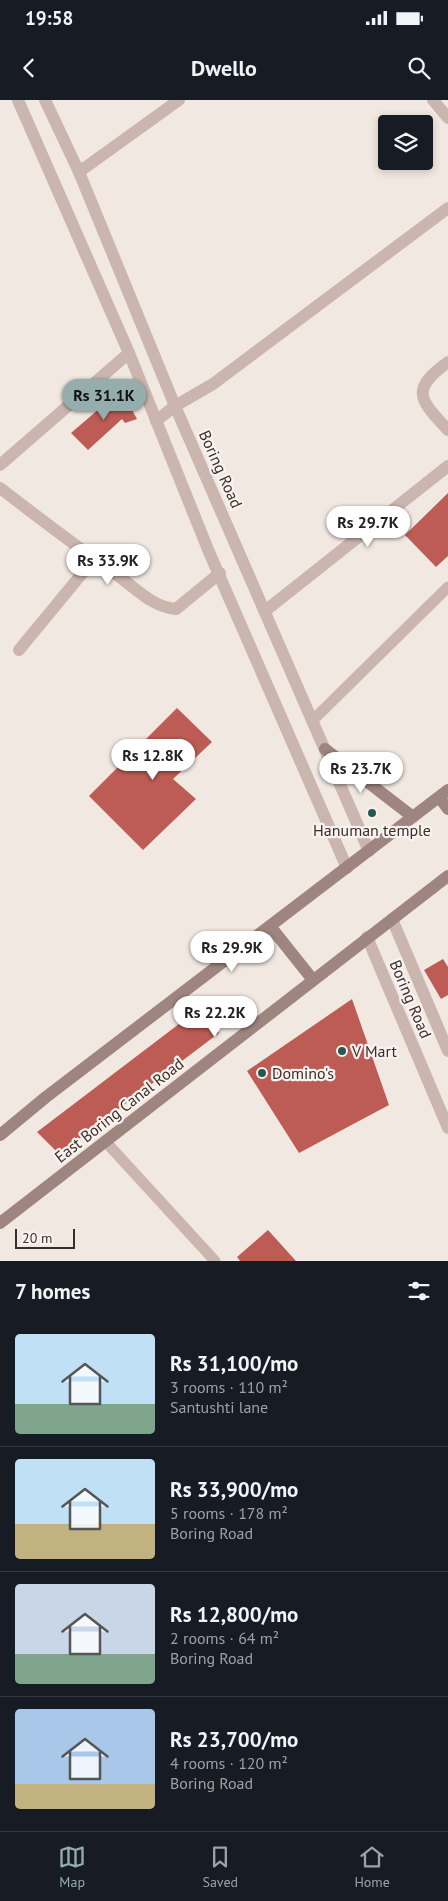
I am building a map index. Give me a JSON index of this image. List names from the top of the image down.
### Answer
{
  "streets": {
    "main road": ["East Boring Canal Road"],
    "street": ["Boring Road"]
  },
  "crossings": [
    ["Boring Road", "East Boring Canal Road"]
  ],
  "places": ["Hanuman temple", "V Mart", "Domino's"],
  "scale_bar": "20 m",
  "page": {
    "status": "19:58",
    "header": "Dwello",
    "price": [
      "Rs 31.1K",
      "Rs 29.7K",
      "Rs 33.9K",
      "Rs 12.8K",
      "Rs 23.7K",
      "Rs 29.9K",
      "Rs 22.2K"
    ],
    "scale": "20 m",
    "heading": "7 homes",
    "list": [
      {
        "name": "Rs 31,100/mo",
        "note": "3 rooms · 110 m² · Santushti lane"
      },
      {
        "name": "Rs 33,900/mo",
        "note": "5 rooms · 178 m² · Boring Road"
      },
      {
        "name": "Rs 12,800/mo",
        "note": "2 rooms · 64 m² · Boring Road"
      },
      {
        "name": "Rs 23,700/mo",
        "note": "4 rooms · 120 m² · Boring Road"
      }
    ],
    "tabs": ["Map", "Saved", "Home"]
  }
}
